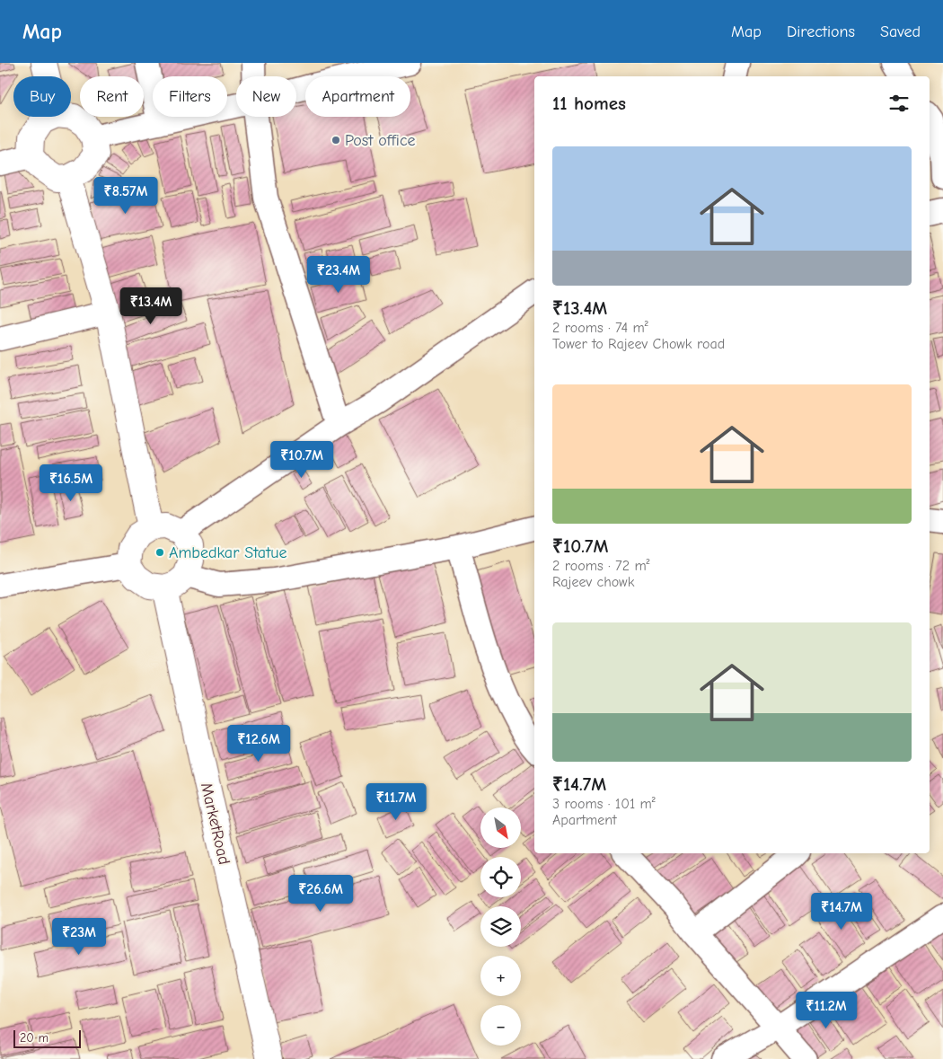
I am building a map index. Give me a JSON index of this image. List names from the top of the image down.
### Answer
{
  "streets": {
    "street": ["MarketRoad"]
  },
  "places": ["Post office", "Ambedkar Statue"],
  "scale_bar": "20 m",
  "north": "bottom right",
  "page": {
    "header": "Map",
    "nav": ["Map", "Directions", "Saved"],
    "chip": [
      "Buy",
      "Rent",
      "Filters",
      "New",
      "Apartment"
    ],
    "heading": "11 homes",
    "list": [
      {
        "name": "₹13.4M",
        "note": "2 rooms · 74 m² · Tower to Rajeev Chowk road"
      },
      {
        "name": "₹10.7M",
        "note": "2 rooms · 72 m² · Rajeev chowk"
      },
      {
        "name": "₹14.7M",
        "note": "3 rooms · 101 m² · Apartment"
      }
    ],
    "price": [
      "₹8.57M",
      "₹23.4M",
      "₹13.4M",
      "₹10.7M",
      "₹16.5M",
      "₹12.6M",
      "₹11.7M",
      "₹26.6M",
      "₹14.7M",
      "₹23M",
      "₹11.2M"
    ],
    "map_buttons": ["+", "−"],
    "scale": "20 m"
  }
}
